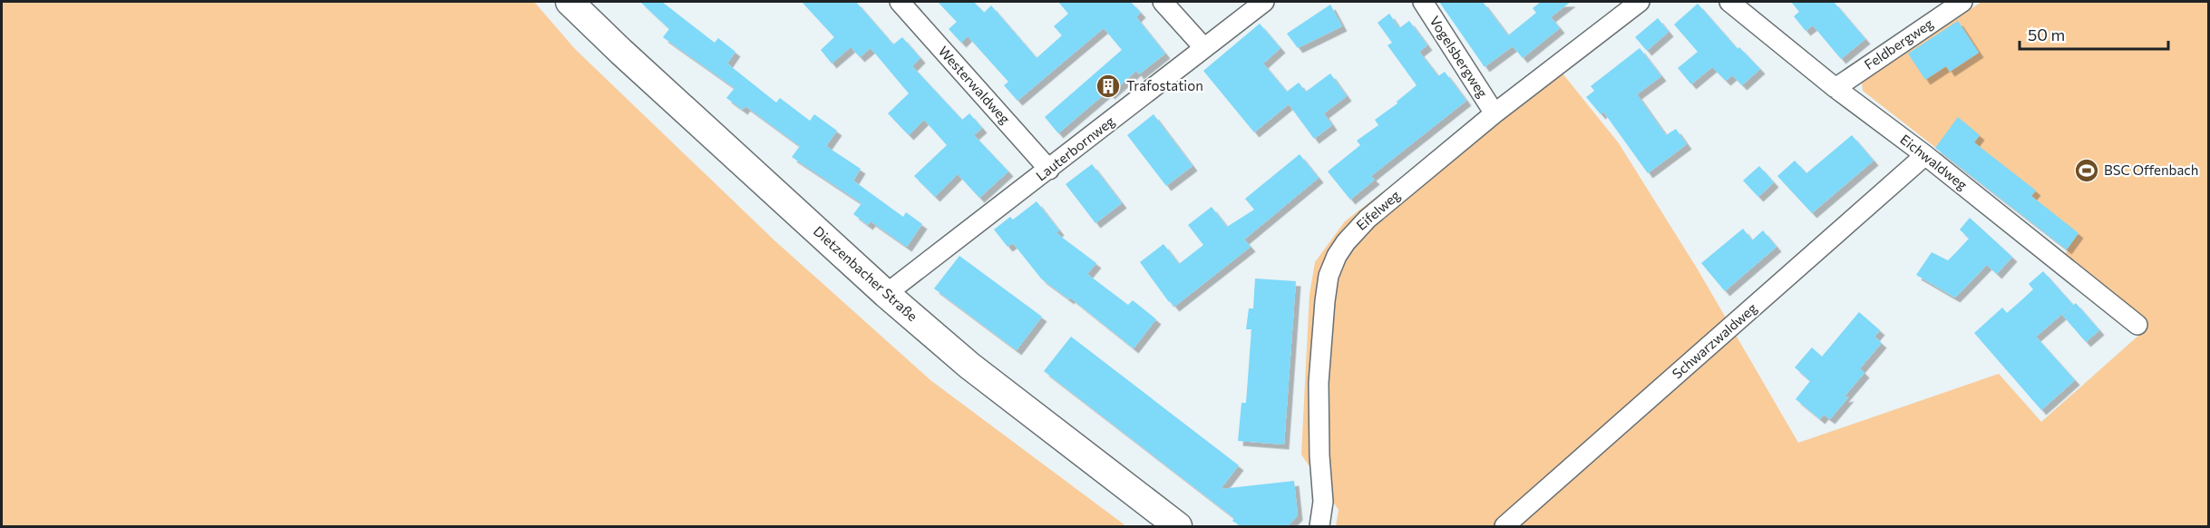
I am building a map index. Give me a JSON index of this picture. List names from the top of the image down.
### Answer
{
  "streets": {
    "main road": ["Dietzenbacher Straße"],
    "street": [
      "Feldbergweg",
      "Vogelsbergweg",
      "Westerwaldweg",
      "Lauterbornweg",
      "Eichwaldweg",
      "Eifelweg",
      "Schwarzwaldweg"
    ]
  },
  "crossings": [
    ["Feldbergweg", "Eichwaldweg"],
    ["Vogelsbergweg", "Eifelweg"],
    ["Westerwaldweg", "Lauterbornweg"],
    ["Lauterbornweg", "Dietzenbacher Straße"],
    ["Eichwaldweg", "Schwarzwaldweg"]
  ],
  "places": {
    "building": ["Trafostation"],
    "sports": ["BSC Offenbach"]
  },
  "scale_bar": "50 m"
}
